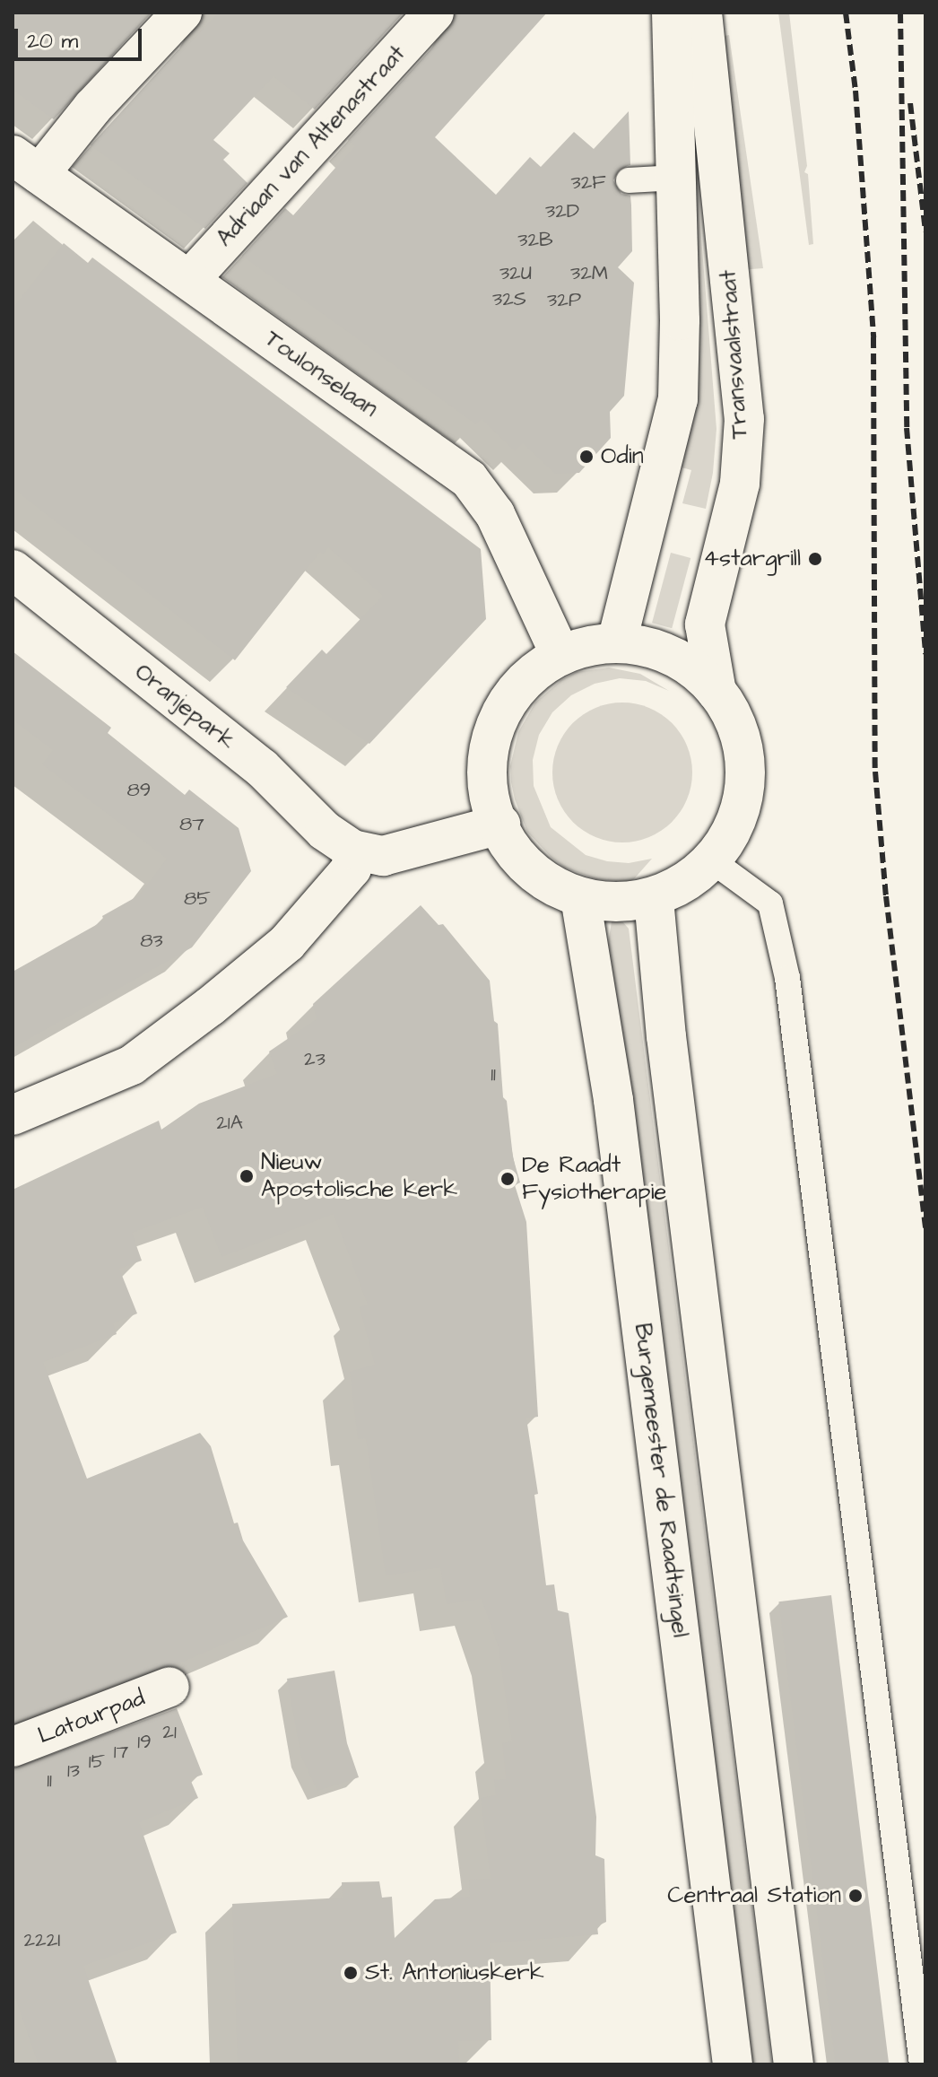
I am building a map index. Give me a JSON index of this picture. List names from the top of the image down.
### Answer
{
  "streets": {
    "main road": [
      "Adriaan van Altenastraat",
      "Transvaalstraat",
      "Toulonselaan",
      "Oranjepark",
      "Burgemeester de Raadtsingel",
      "Latourpad"
    ]
  },
  "crossings": [
    ["Adriaan van Altenastraat", "Toulonselaan"]
  ],
  "places": [
    "Odin",
    "4stargrill",
    "Nieuw Apostolische kerk",
    "De Raadt Fysiotherapie",
    "Centraal Station",
    "St. Antoniuskerk"
  ],
  "house_numbers": [
    "32F",
    "32D",
    "32B",
    "32U",
    "32M",
    "32S",
    "32P",
    "89",
    "87",
    "85",
    "83",
    "23",
    "11",
    "21A",
    "21",
    "19",
    "17",
    "15",
    "13",
    "11",
    "222I"
  ],
  "scale_bar": "20 m"
}
